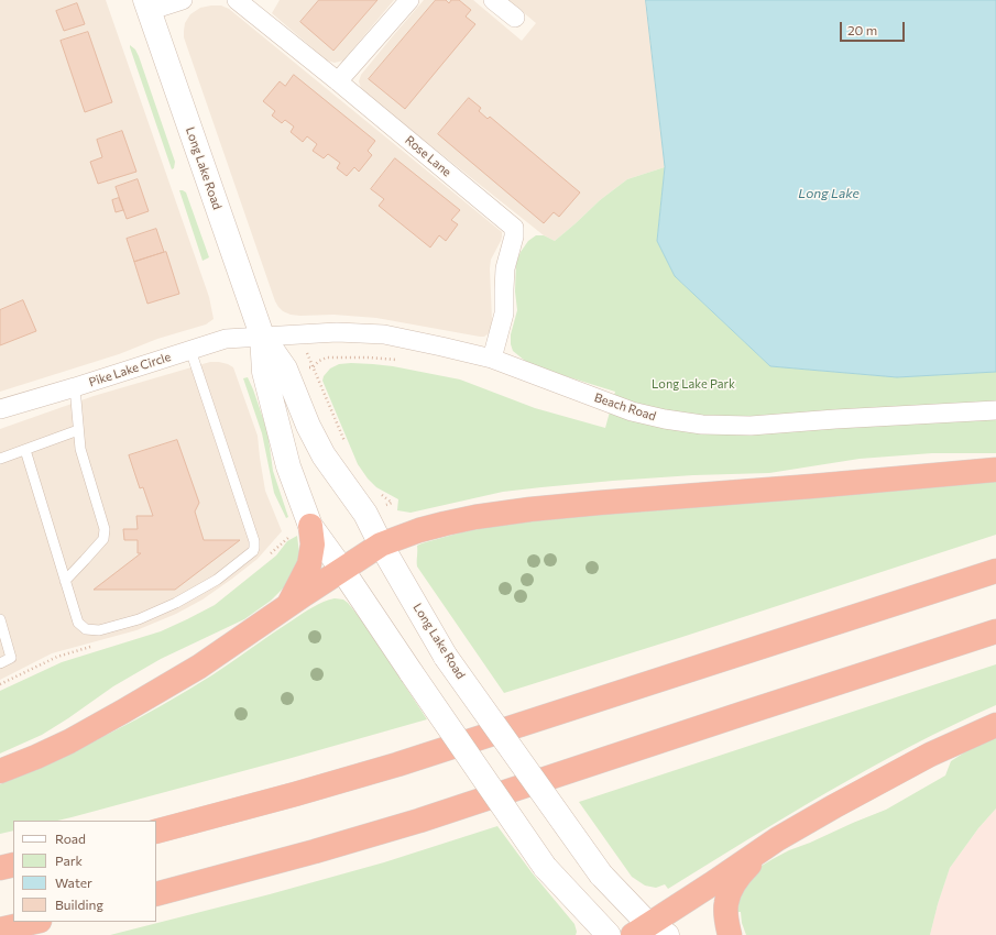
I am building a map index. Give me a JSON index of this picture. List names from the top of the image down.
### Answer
{
  "streets": {
    "street": [
      "Rose Lane",
      "Long Lake Road",
      "Pike Lake Circle",
      "Beach Road"
    ]
  },
  "crossings": [
    ["Rose Lane", "Beach Road"],
    ["Long Lake Road", "Pike Lake Circle"],
    ["Long Lake Road", "Beach Road"],
    ["Pike Lake Circle", "Beach Road"]
  ],
  "water": ["Long Lake"],
  "parks": ["Long Lake Park"],
  "legend": [
    "Road",
    "Park",
    "Water",
    "Building"
  ],
  "scale_bar": "20 m"
}
